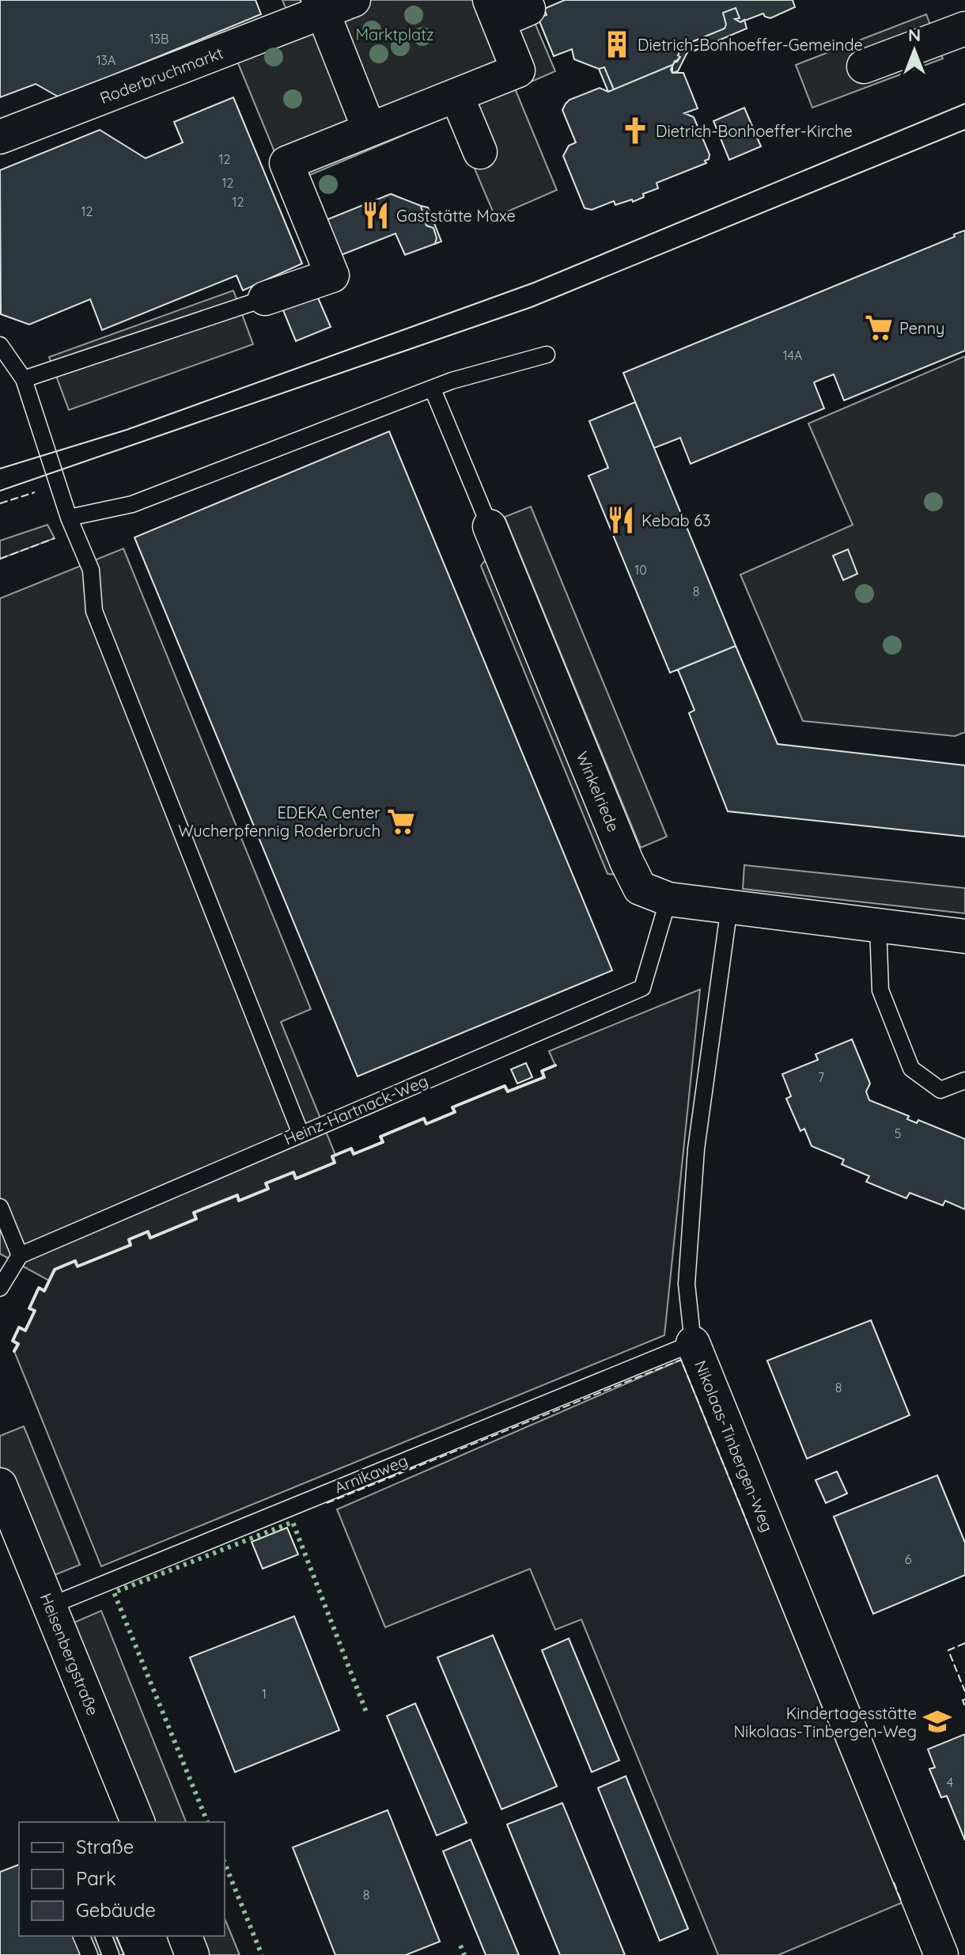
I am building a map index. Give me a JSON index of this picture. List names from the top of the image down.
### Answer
{
  "streets": {
    "street": [
      "Roderbruchmarkt",
      "Winkelriede",
      "Nikolaas-Tinbergen-Weg",
      "Heisenbergstraße"
    ],
    "lane": ["Heinz-Hartnack-Weg", "Arnikaweg"]
  },
  "crossings": [
    ["Winkelriede", "Heinz-Hartnack-Weg"],
    ["Winkelriede", "Nikolaas-Tinbergen-Weg"],
    ["Nikolaas-Tinbergen-Weg", "Arnikaweg"],
    ["Arnikaweg", "Heisenbergstraße"]
  ],
  "parks": ["Marktplatz"],
  "places": {
    "building": ["Dietrich-Bonhoeffer-Gemeinde"],
    "church": ["Dietrich-Bonhoeffer-Kirche"],
    "restaurant": ["Gaststätte Maxe", "Kebab 63"],
    "supermarket": ["Penny", "EDEKA Center Wucherpfennig Roderbruch"],
    "school or university": ["Kindertagesstätte Nikolaas-Tinbergen-Weg"]
  },
  "house_numbers": [
    "13B",
    "13A",
    "12",
    "12",
    "12",
    "12",
    "14A",
    "10",
    "8",
    "7",
    "5",
    "8",
    "6",
    "1",
    "4",
    "8"
  ],
  "legend": ["Straße", "Park", "Gebäude"],
  "north": "top"
}
